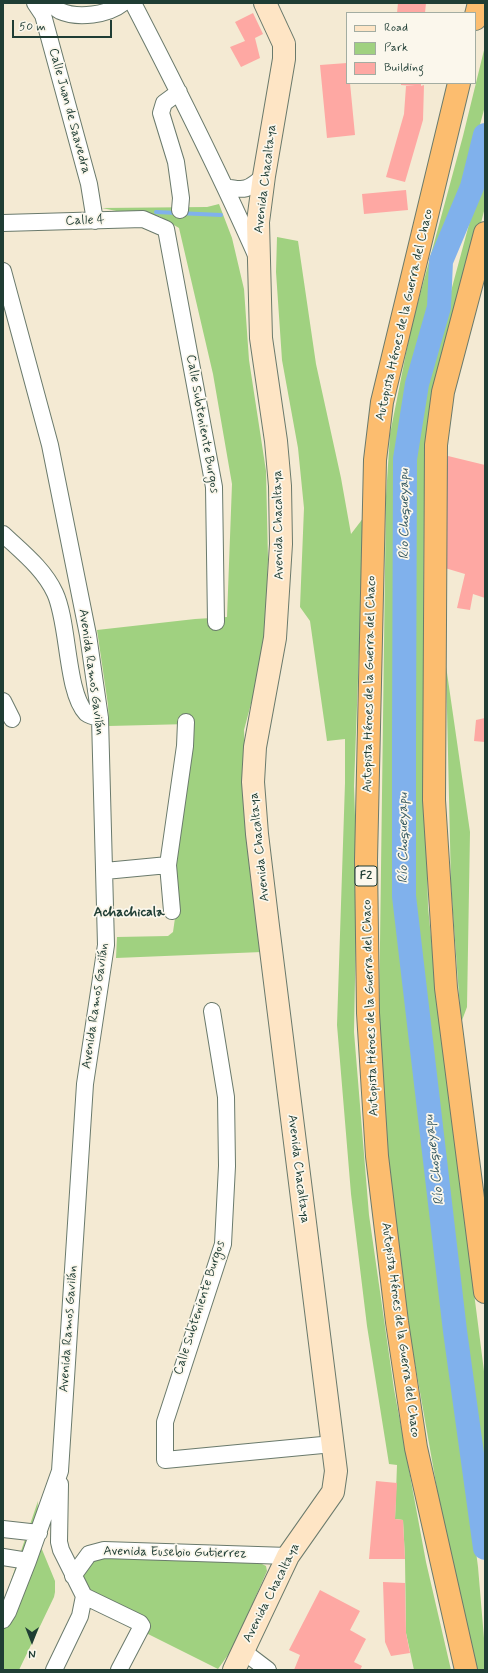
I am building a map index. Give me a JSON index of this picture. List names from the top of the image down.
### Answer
{
  "streets": {
    "highway": ["Autopista Héroes de la Guerra del Chaco", "F2"],
    "street": [
      "Calle Juan de Saavedra",
      "Avenida Chacaltaya",
      "Calle 4",
      "Calle Subteniente Burgos",
      "Avenida Ramos Gavilán",
      "Avenida Eusebio Gutierrez"
    ]
  },
  "crossings": [
    ["Calle Juan de Saavedra", "Calle 4"],
    ["Avenida Chacaltaya", "Calle Subteniente Burgos"],
    ["Avenida Chacaltaya", "Avenida Eusebio Gutierrez"],
    ["Calle 4", "Calle Subteniente Burgos"]
  ],
  "districts": ["Achachicala"],
  "water": ["Río Choqueyapu"],
  "legend": ["Road", "Park", "Building"],
  "scale_bar": "50 m",
  "north": "bottom"
}
